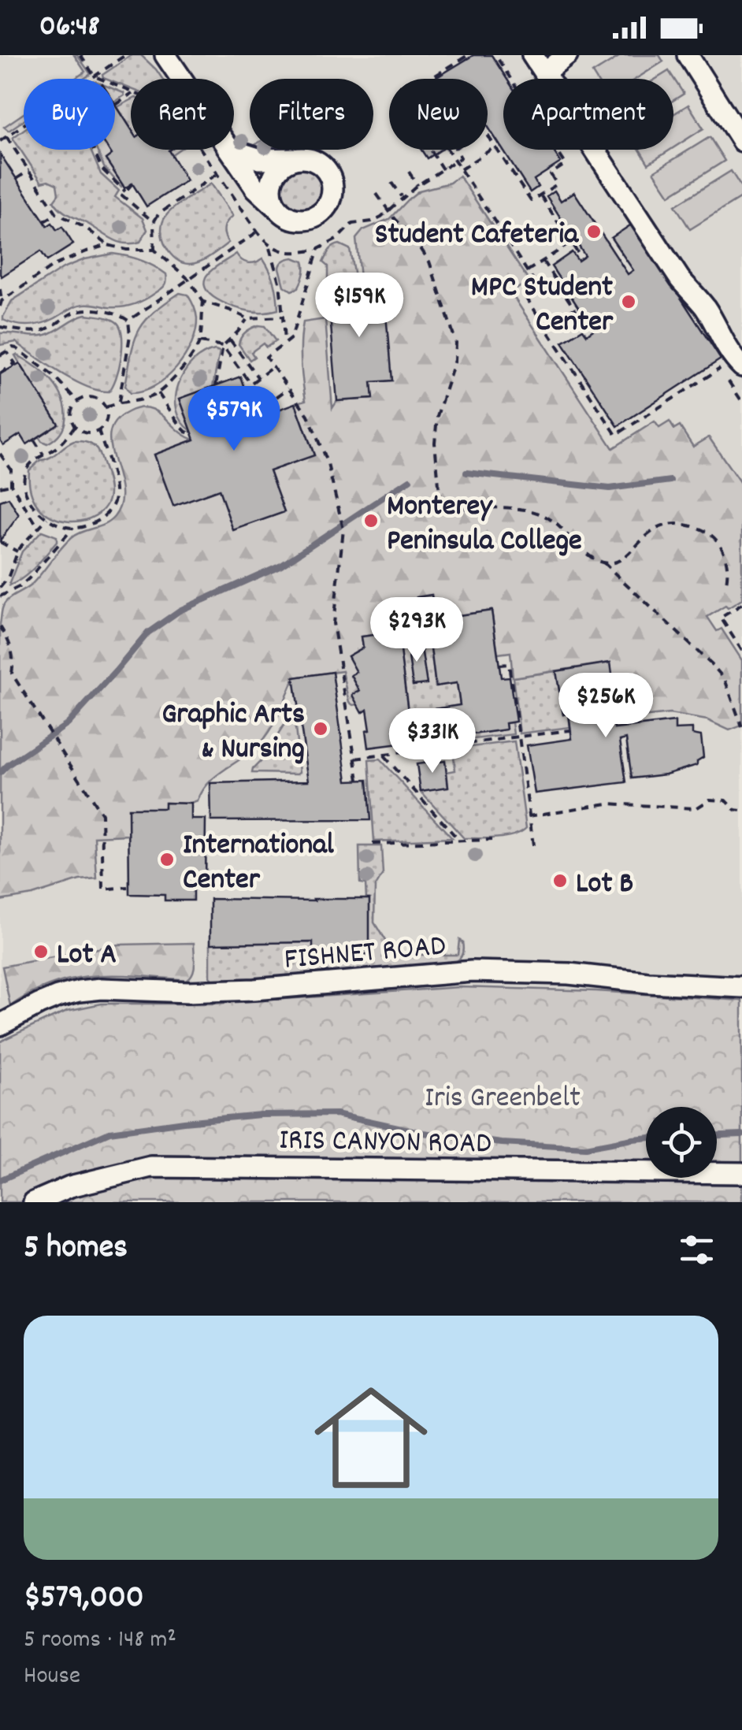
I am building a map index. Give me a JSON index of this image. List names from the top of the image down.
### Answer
{
  "streets": {
    "street": ["FISHNET ROAD", "IRIS CANYON ROAD"]
  },
  "parks": ["Iris Greenbelt"],
  "places": [
    "Student Cafeteria",
    "MPC Student Center",
    "Monterey Peninsula College",
    "Graphic Arts & Nursing",
    "International Center",
    "Lot B",
    "Lot A"
  ],
  "page": {
    "status": "06:48",
    "chip": [
      "Buy",
      "Rent",
      "Filters",
      "New",
      "Apartment"
    ],
    "price": [
      "$159K",
      "$579K",
      "$293K",
      "$256K",
      "$331K"
    ],
    "heading": "5 homes",
    "list": [
      {
        "name": "$579,000",
        "note": "5 rooms · 148 m² · House"
      }
    ]
  }
}
